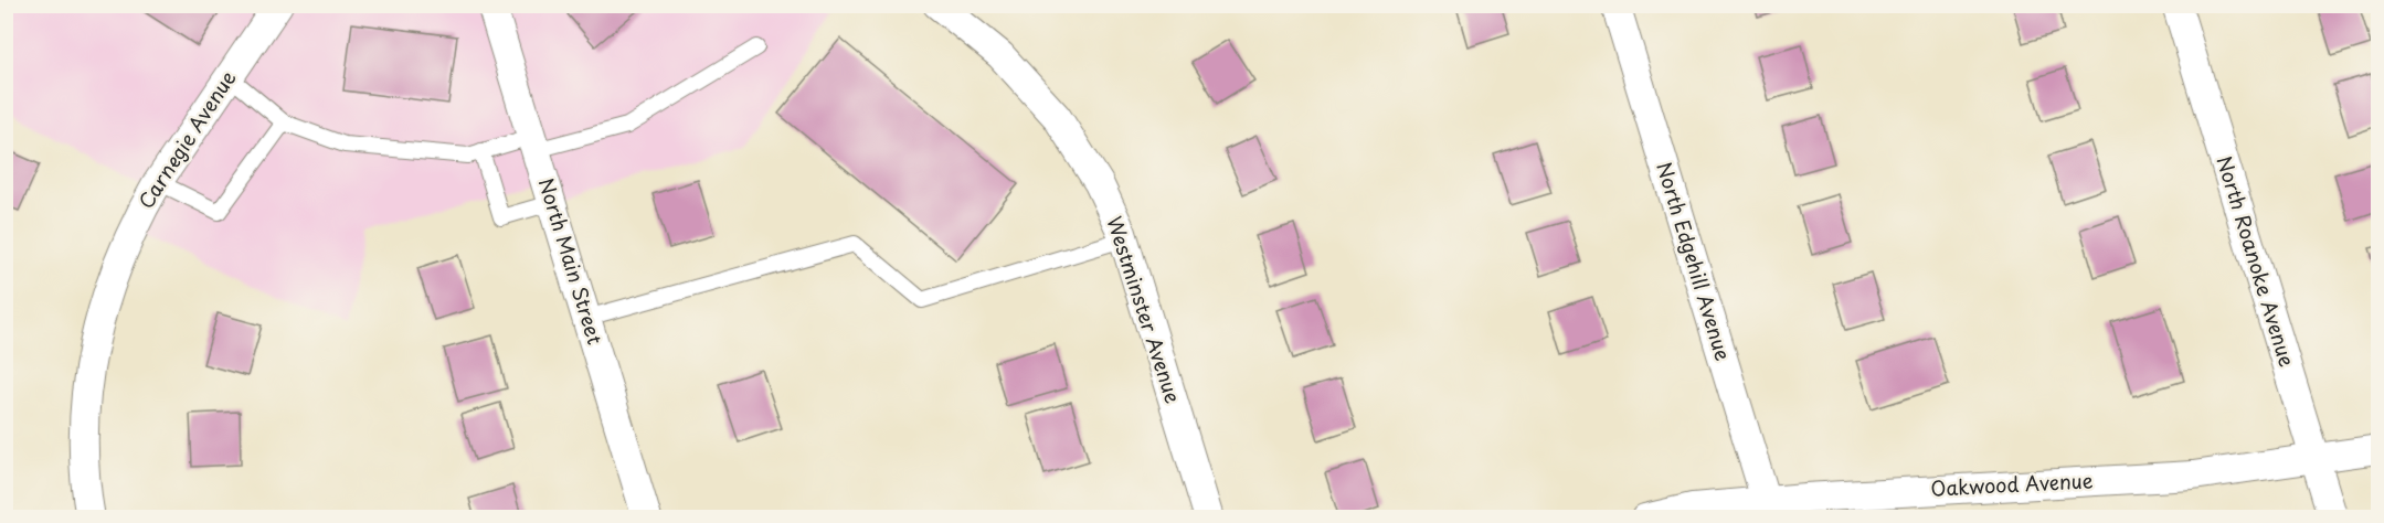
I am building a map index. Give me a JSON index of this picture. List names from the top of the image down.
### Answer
{
  "streets": {
    "street": [
      "Carnegie Avenue",
      "North Main Street",
      "North Edgehill Avenue",
      "North Roanoke Avenue",
      "Westminster Avenue",
      "Oakwood Avenue"
    ]
  },
  "crossings": [
    ["North Edgehill Avenue", "Oakwood Avenue"],
    ["North Roanoke Avenue", "Oakwood Avenue"]
  ]
}
